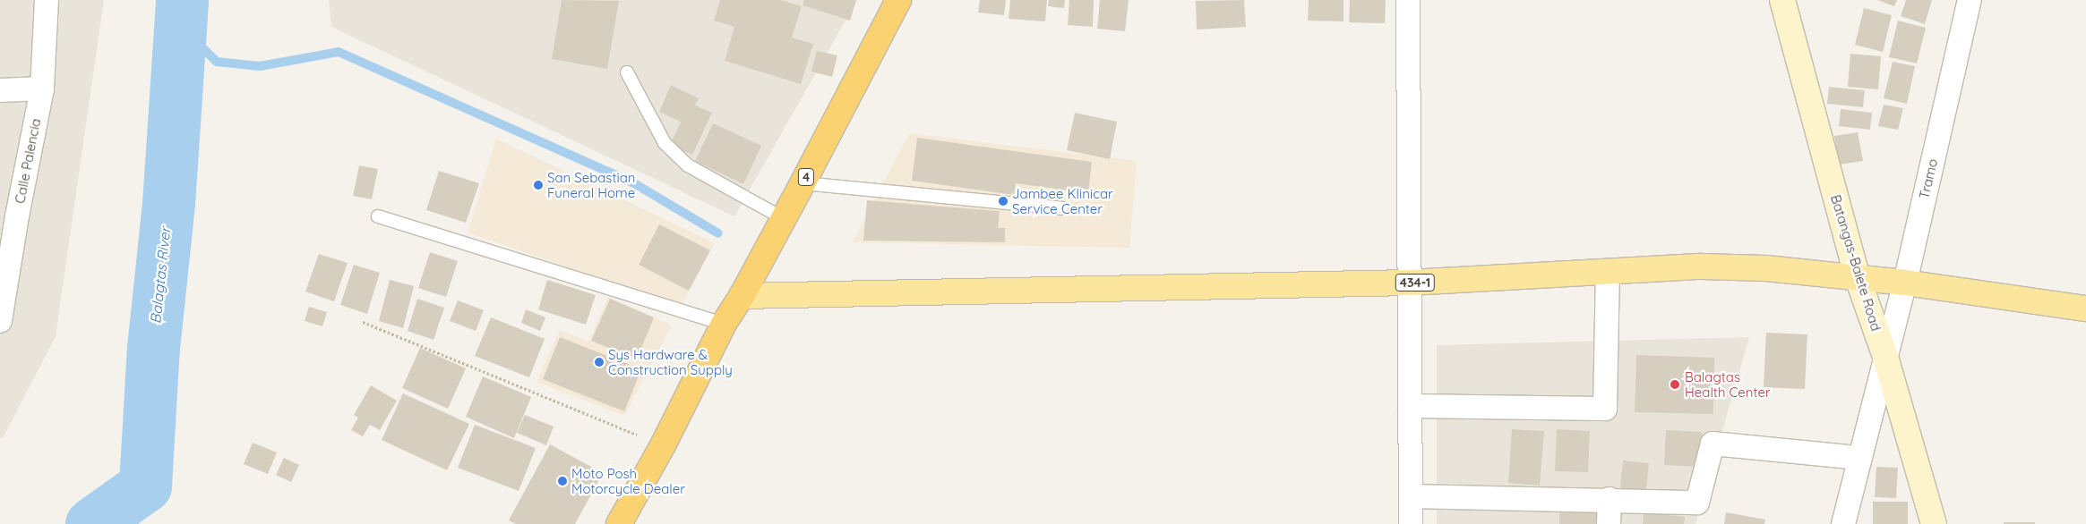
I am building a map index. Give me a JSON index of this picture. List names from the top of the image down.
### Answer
{
  "streets": {
    "highway": ["4"],
    "main road": ["Batangas-Balete Road", "434-1"],
    "street": ["Calle Palencia", "Tramo"]
  },
  "crossings": [
    ["4", "434-1"],
    ["Tramo", "Batangas-Balete Road"],
    ["Tramo", "434-1"],
    ["Batangas-Balete Road", "434-1"]
  ],
  "water": ["Balagtas River"],
  "places": [
    "San Sebastian Funeral Home",
    "Jambee Klinicar Service Center",
    "Sys Hardware & Construction Supply",
    "Balagtas Health Center",
    "Moto Posh Motorcycle Dealer"
  ]
}
